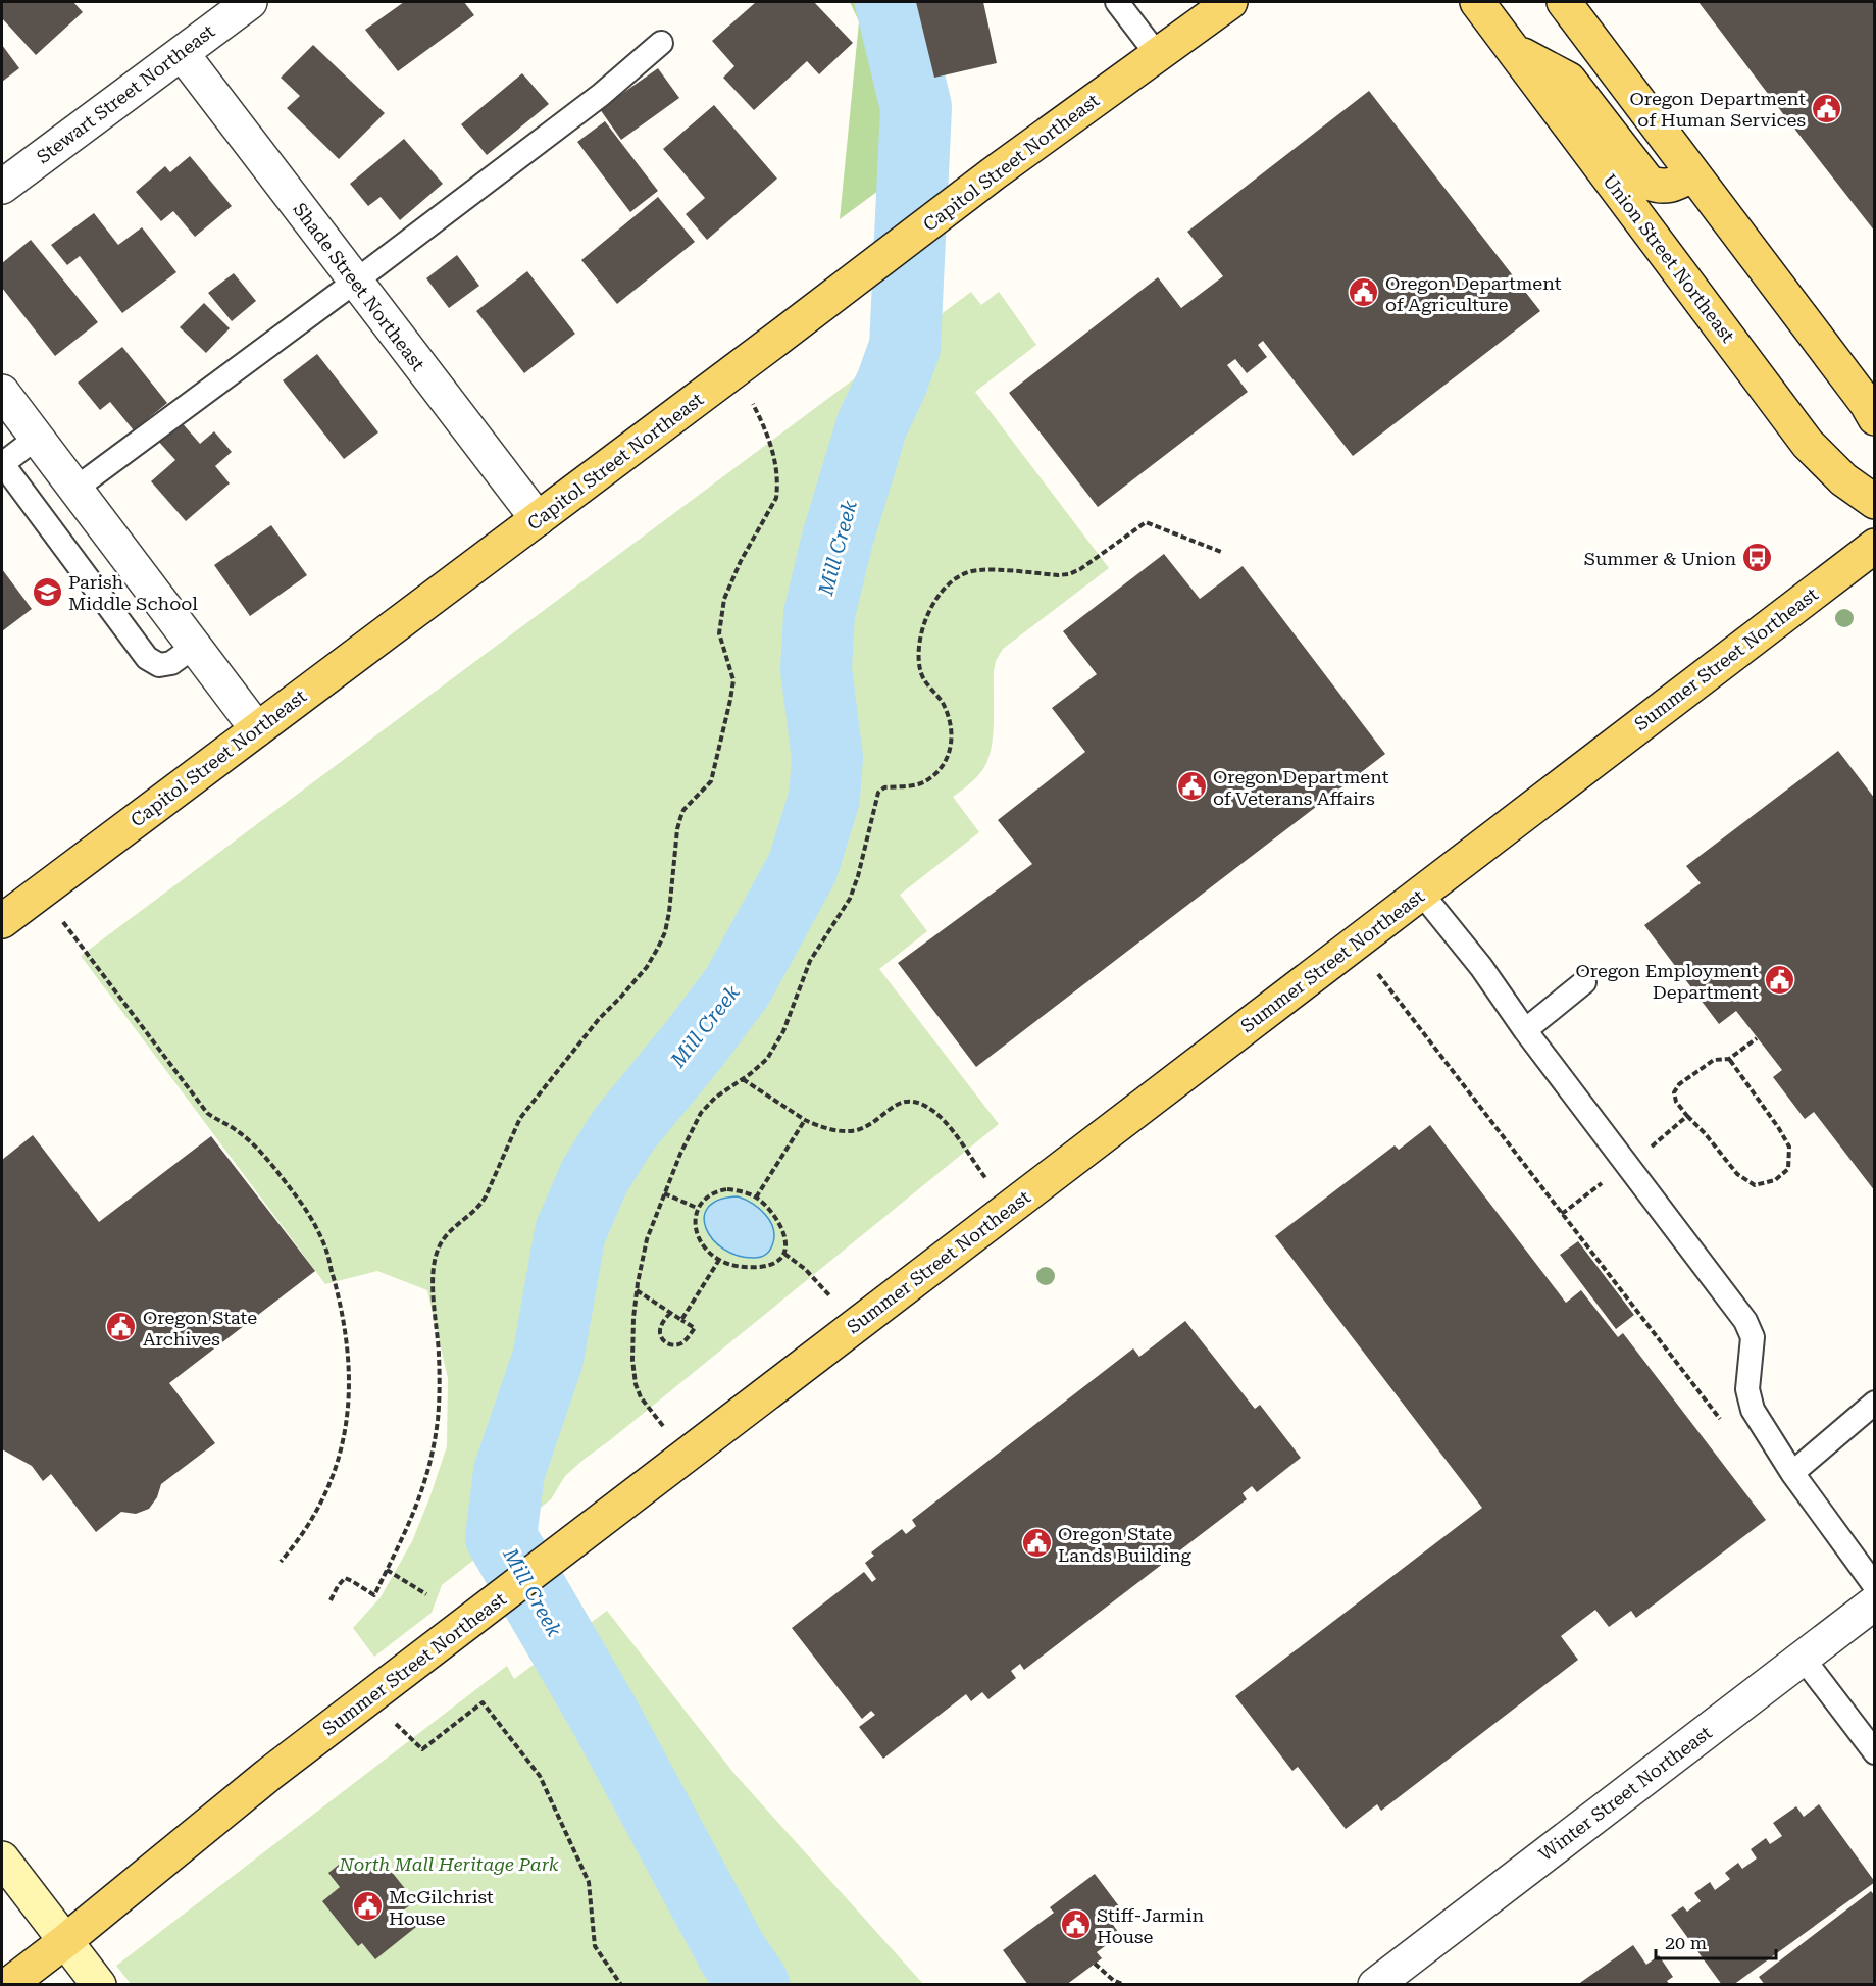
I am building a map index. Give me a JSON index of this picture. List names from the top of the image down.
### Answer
{
  "streets": {
    "main road": ["Capitol Street Northeast", "Union Street Northeast", "Summer Street Northeast"],
    "street": ["Stewart Street Northeast", "Shade Street Northeast", "Winter Street Northeast"]
  },
  "crossings": [
    ["Stewart Street Northeast", "Shade Street Northeast"],
    ["Capitol Street Northeast", "Shade Street Northeast"]
  ],
  "water": ["Mill Creek"],
  "parks": ["North Mall Heritage Park"],
  "places": {
    "public building": [
      "Oregon Department of Human Services",
      "Oregon Department of Agriculture",
      "Oregon Department of Veterans Affairs",
      "Oregon Employment Department",
      "Oregon State Archives",
      "Oregon State Lands Building",
      "McGilchrist House",
      "Stiff-Jarmin House"
    ],
    "bus stop": ["Summer & Union"],
    "school or university": ["Parish Middle School"]
  },
  "scale_bar": "20 m"
}
